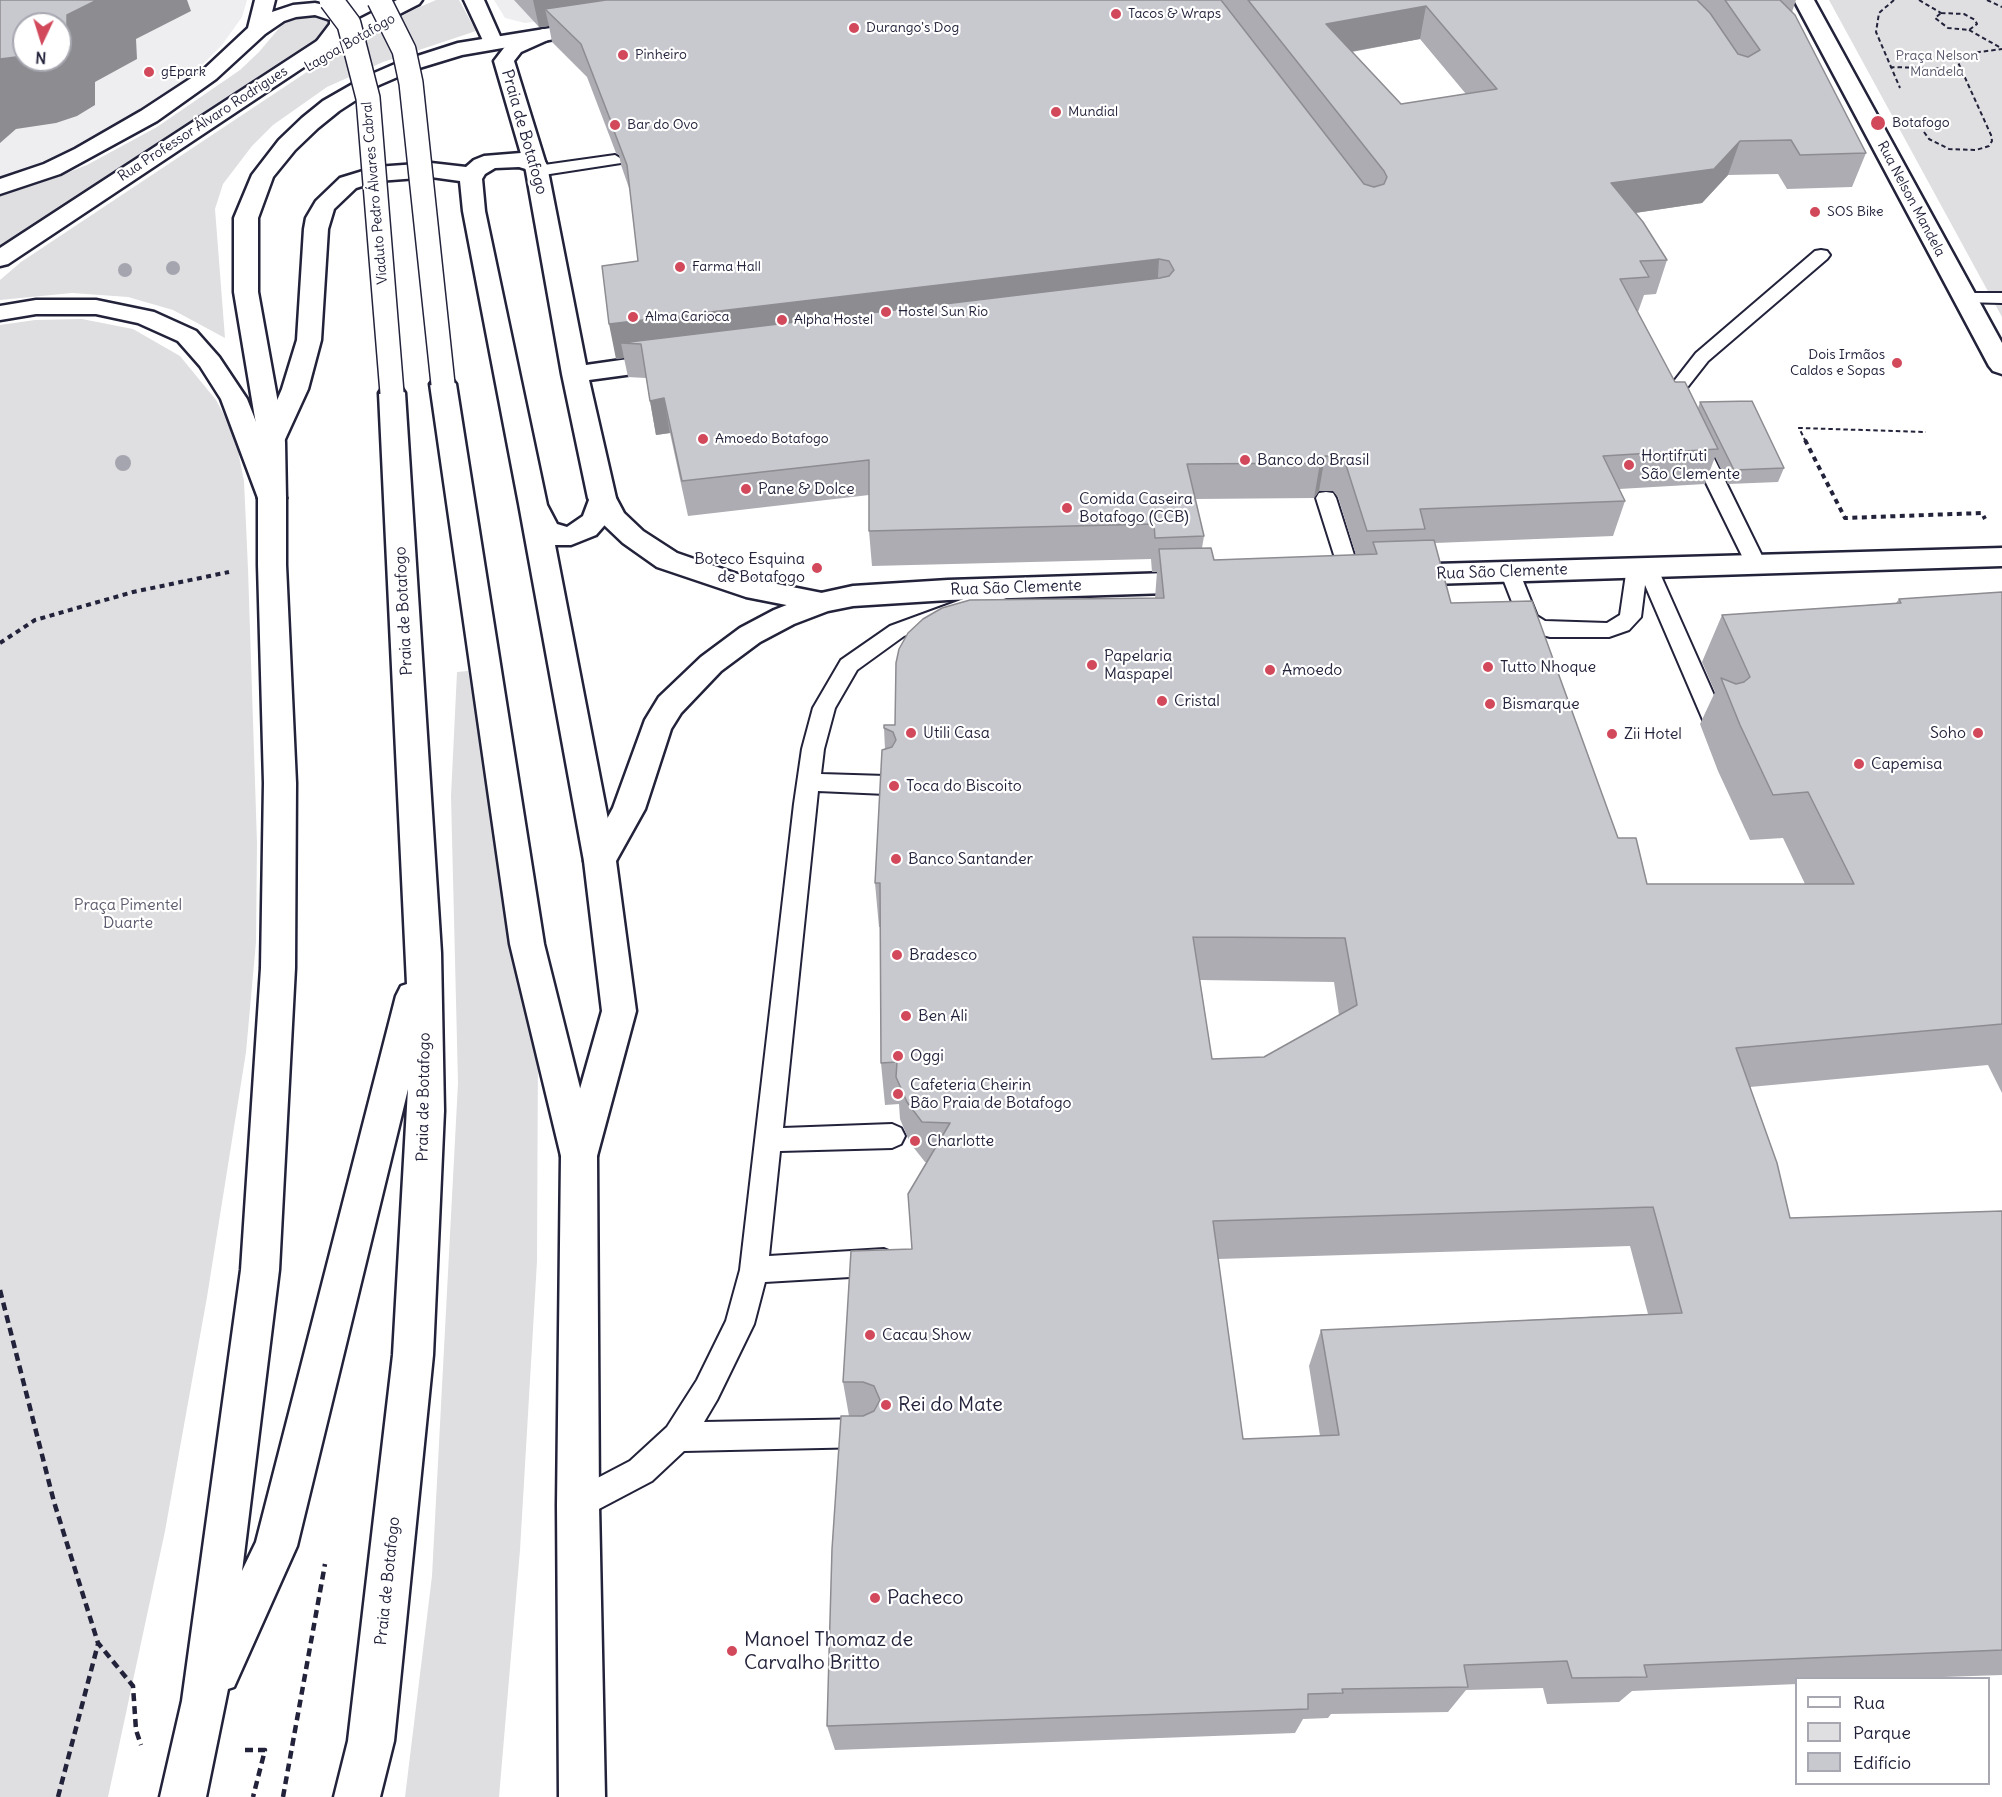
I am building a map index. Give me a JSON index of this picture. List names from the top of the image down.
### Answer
{
  "streets": {
    "main road": [
      "Rua Professor Álvaro Rodrigues",
      "Praia de Botafogo",
      "Viaduto Pedro Álvares Cabral",
      "Rua Nelson Mandela",
      "Rua São Clemente"
    ]
  },
  "crossings": [
    ["Praia de Botafogo", "Viaduto Pedro Álvares Cabral"],
    ["Praia de Botafogo", "Rua São Clemente"]
  ],
  "parks": ["Praça Nelson Mandela", "Praça Pimentel Duarte"],
  "places": [
    "Tacos & Wraps",
    "Durango's Dog",
    "Pinheiro",
    "gEpark",
    "Mundial",
    "Botafogo",
    "Bar do Ovo",
    "SOS Bike",
    "Farma Hall",
    "Hostel Sun Rio",
    "Alma Carioca",
    "Alpha Hostel",
    "Dois Irmãos Caldos e Sopas",
    "Amoedo Botafogo",
    "Banco do Brasil",
    "Hortifruti São Clemente",
    "Pane & Dolce",
    "Comida Caseira Botafogo (CCB)",
    "Boteco Esquina de Botafogo",
    "Papelaria Maspapel",
    "Tutto Nhoque",
    "Amoedo",
    "Cristal",
    "Bismarque",
    "Utili Casa",
    "Soho",
    "Zii Hotel",
    "Capemisa",
    "Toca do Biscoito",
    "Banco Santander",
    "Bradesco",
    "Ben Ali",
    "Oggi",
    "Cafeteria Cheirin Bão Praia de Botafogo",
    "Charlotte",
    "Cacau Show",
    "Rei do Mate",
    "Pacheco",
    "Manoel Thomaz de Carvalho Britto"
  ],
  "legend": ["Rua", "Parque", "Edifício"],
  "north": "bottom"
}
